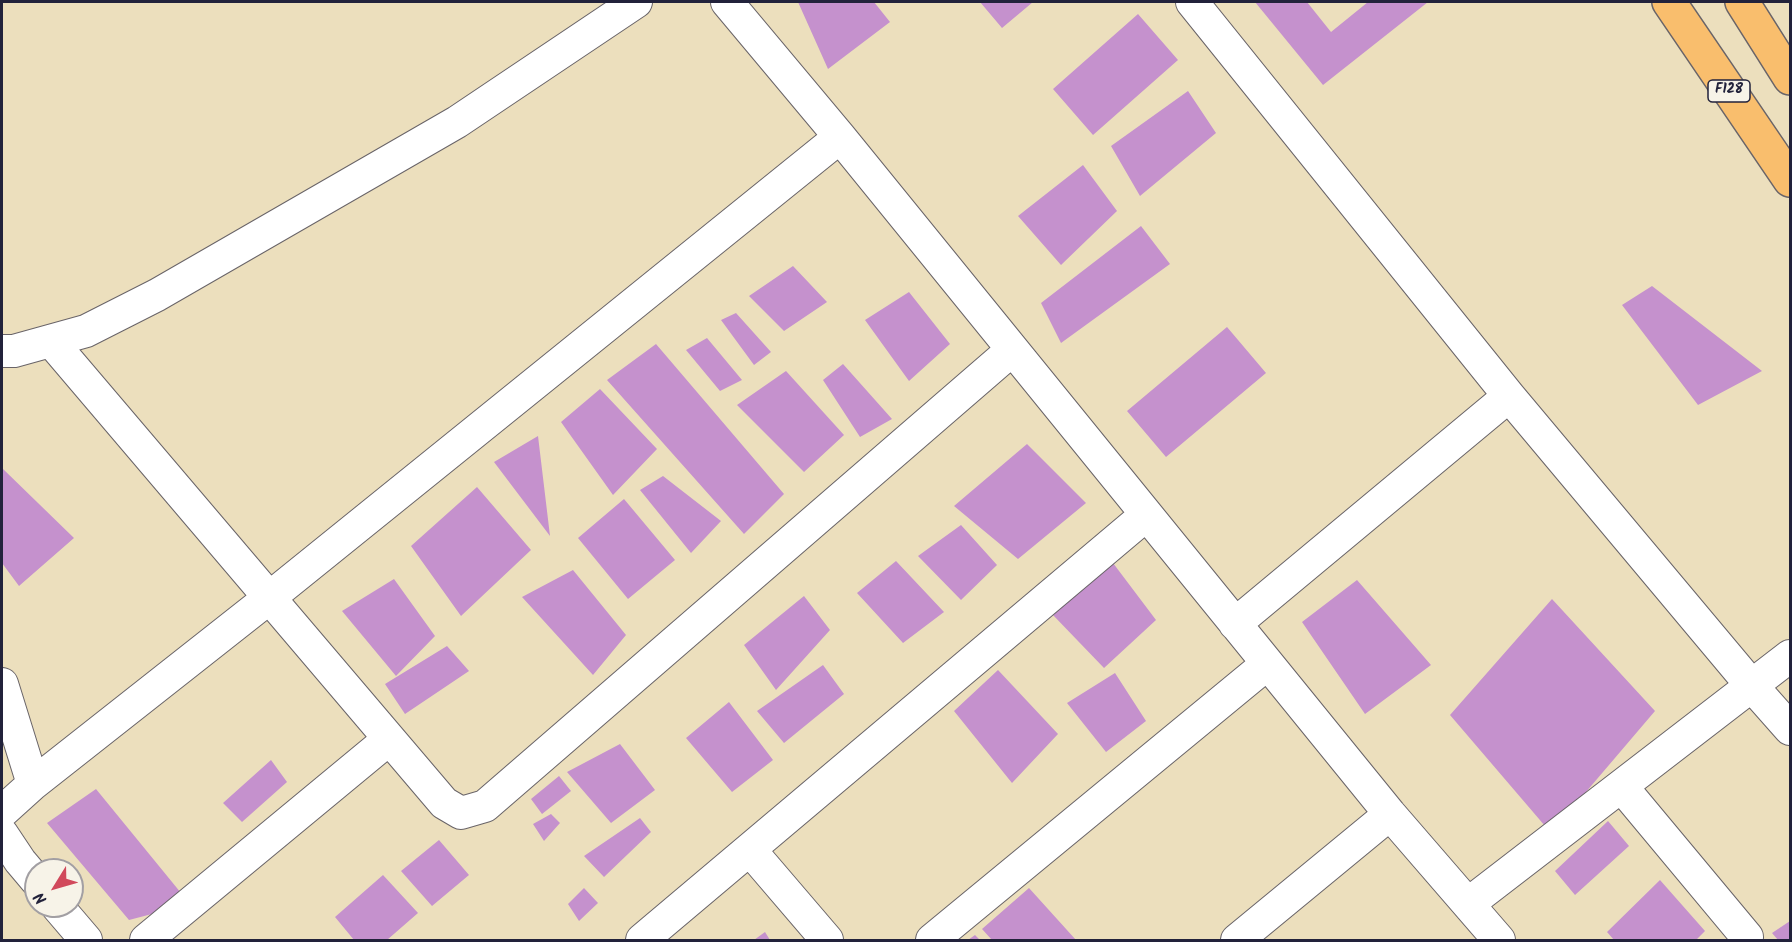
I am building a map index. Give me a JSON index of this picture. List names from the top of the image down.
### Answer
{
  "streets": {
    "main road": ["F128"]
  },
  "north": "bottom left"
}
